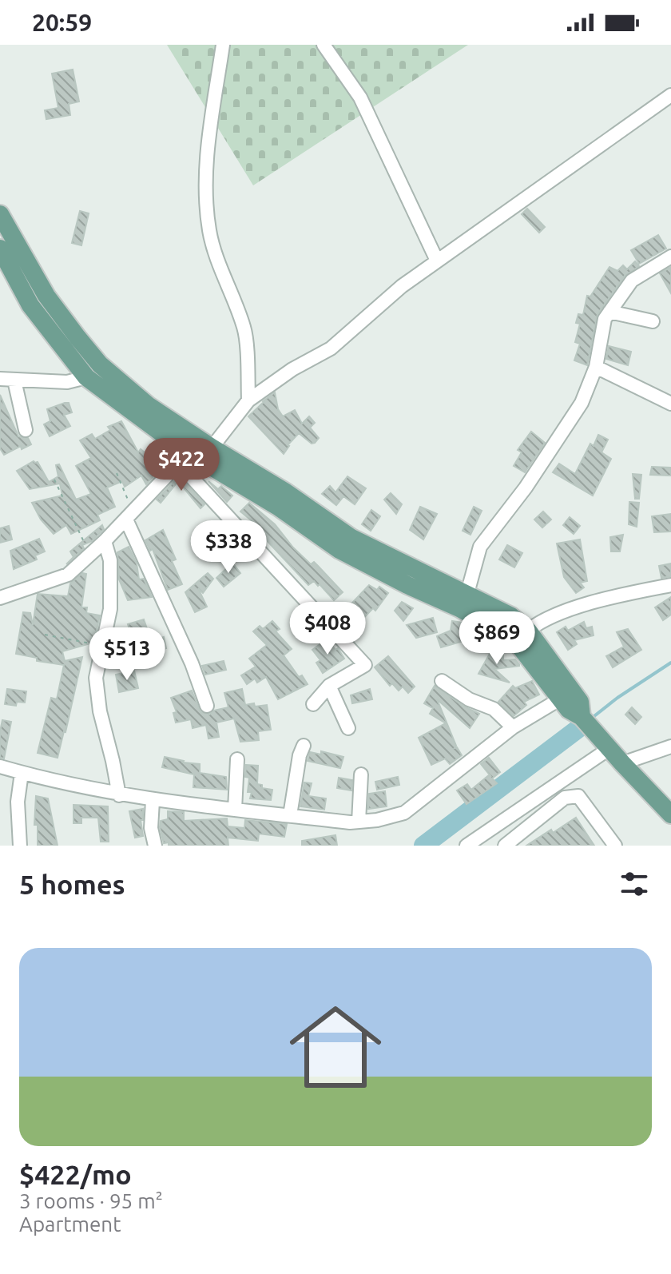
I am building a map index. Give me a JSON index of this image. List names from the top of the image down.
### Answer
{
  "page": {
    "status": "20:59",
    "price": [
      "$422",
      "$338",
      "$408",
      "$869",
      "$513"
    ],
    "heading": "5 homes",
    "list": [
      {
        "name": "$422/mo",
        "note": "3 rooms · 95 m² · Apartment"
      }
    ]
  }
}
